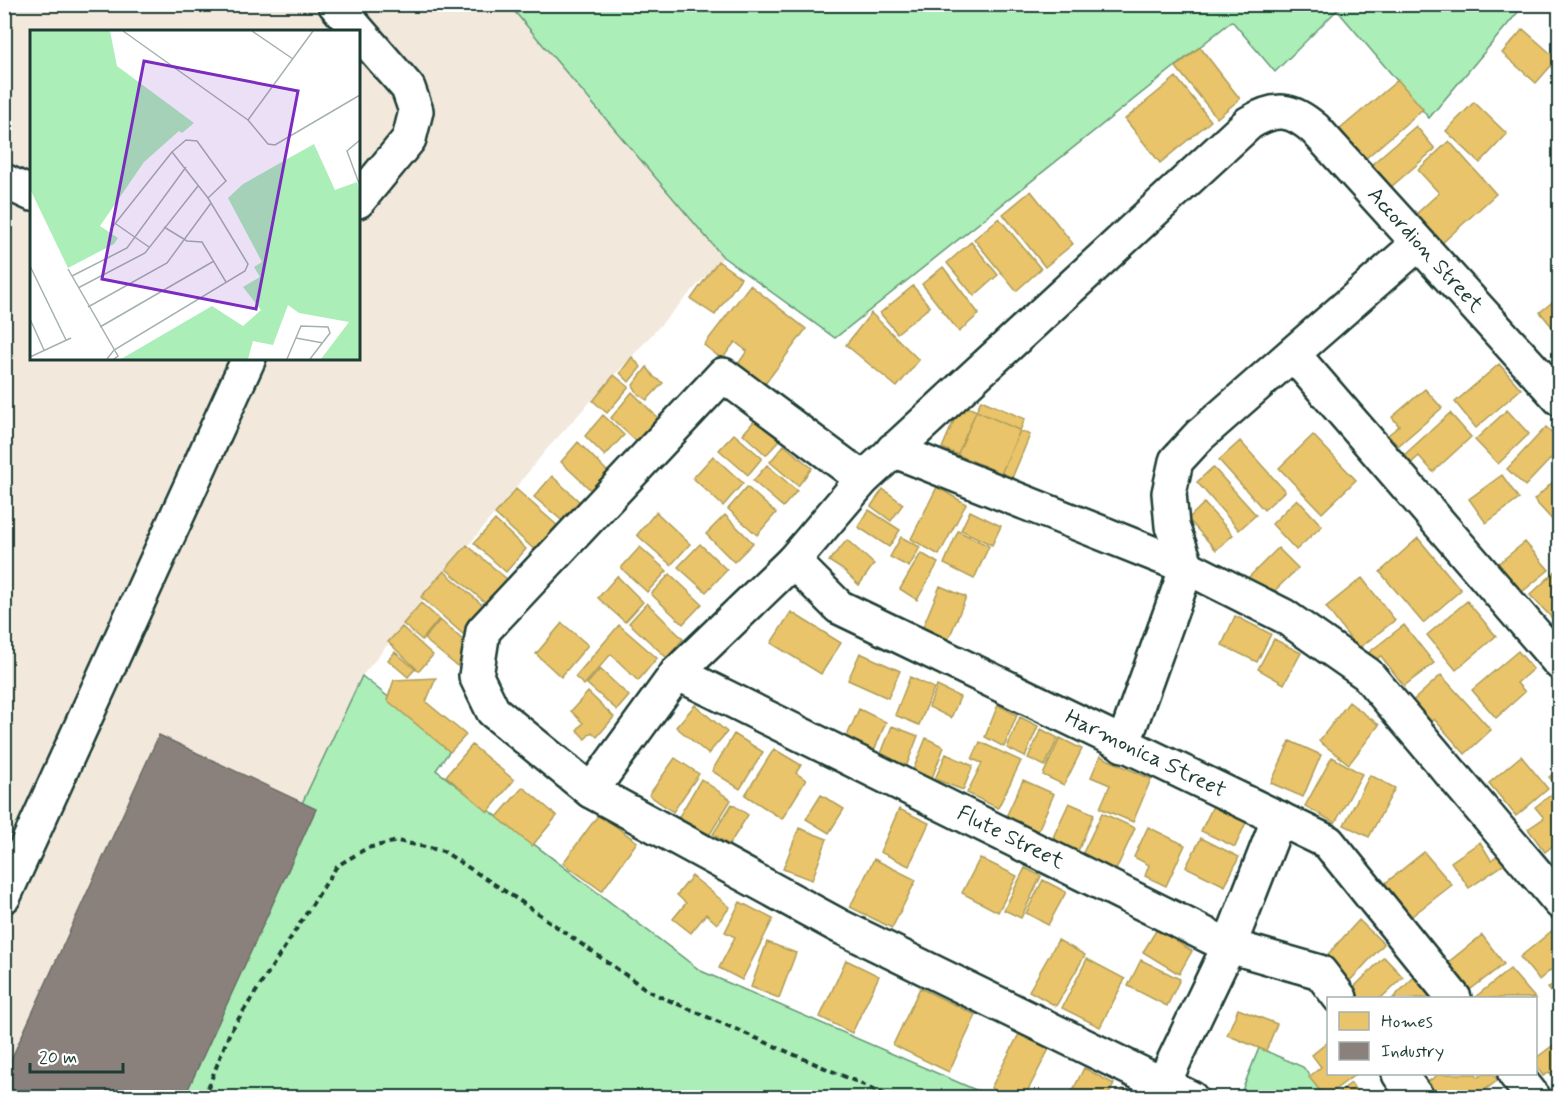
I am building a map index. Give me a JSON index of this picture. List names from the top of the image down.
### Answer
{
  "streets": {
    "street": ["Accordion Street", "Harmonica Street", "Flute Street"]
  },
  "legend": ["Homes", "Industry"],
  "scale_bar": "20 m"
}
